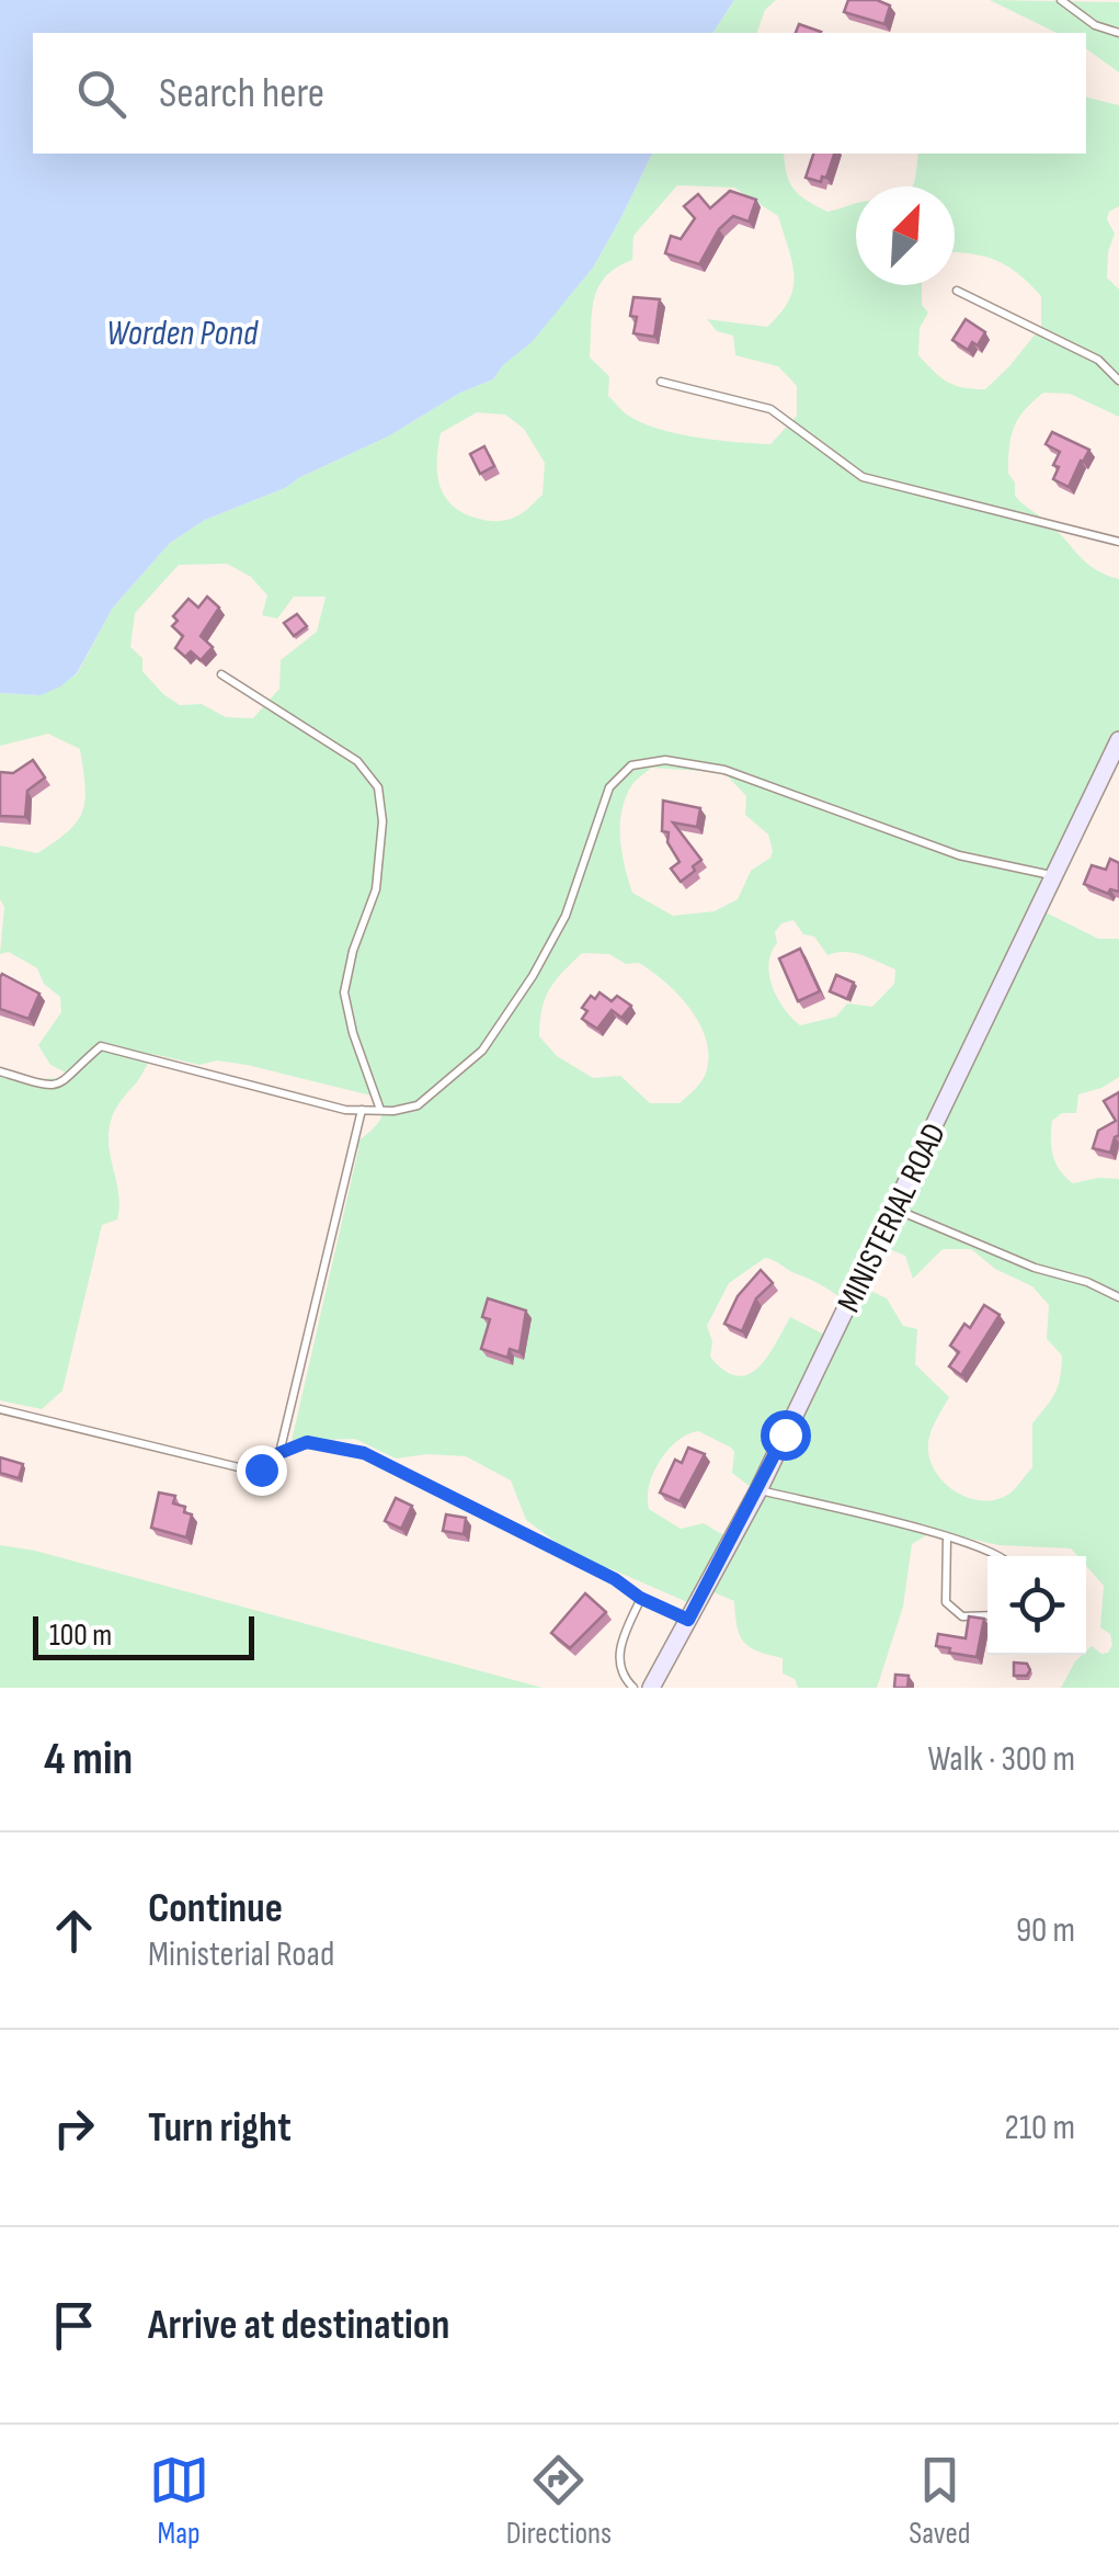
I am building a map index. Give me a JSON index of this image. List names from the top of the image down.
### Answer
{
  "streets": {
    "main road": ["MINISTERIAL ROAD"]
  },
  "water": ["Worden Pond"],
  "scale_bar": "100 m",
  "north": "top right",
  "page": {
    "search": "Search here",
    "scale": "100 m",
    "heading": ["4 min", "Walk · 300 m"],
    "list": [
      ["Continue", "Ministerial Road", "90 m"],
      ["Turn right", "210 m"],
      "Arrive at destination"
    ],
    "nav": ["Map", "Directions", "Saved"]
  }
}
